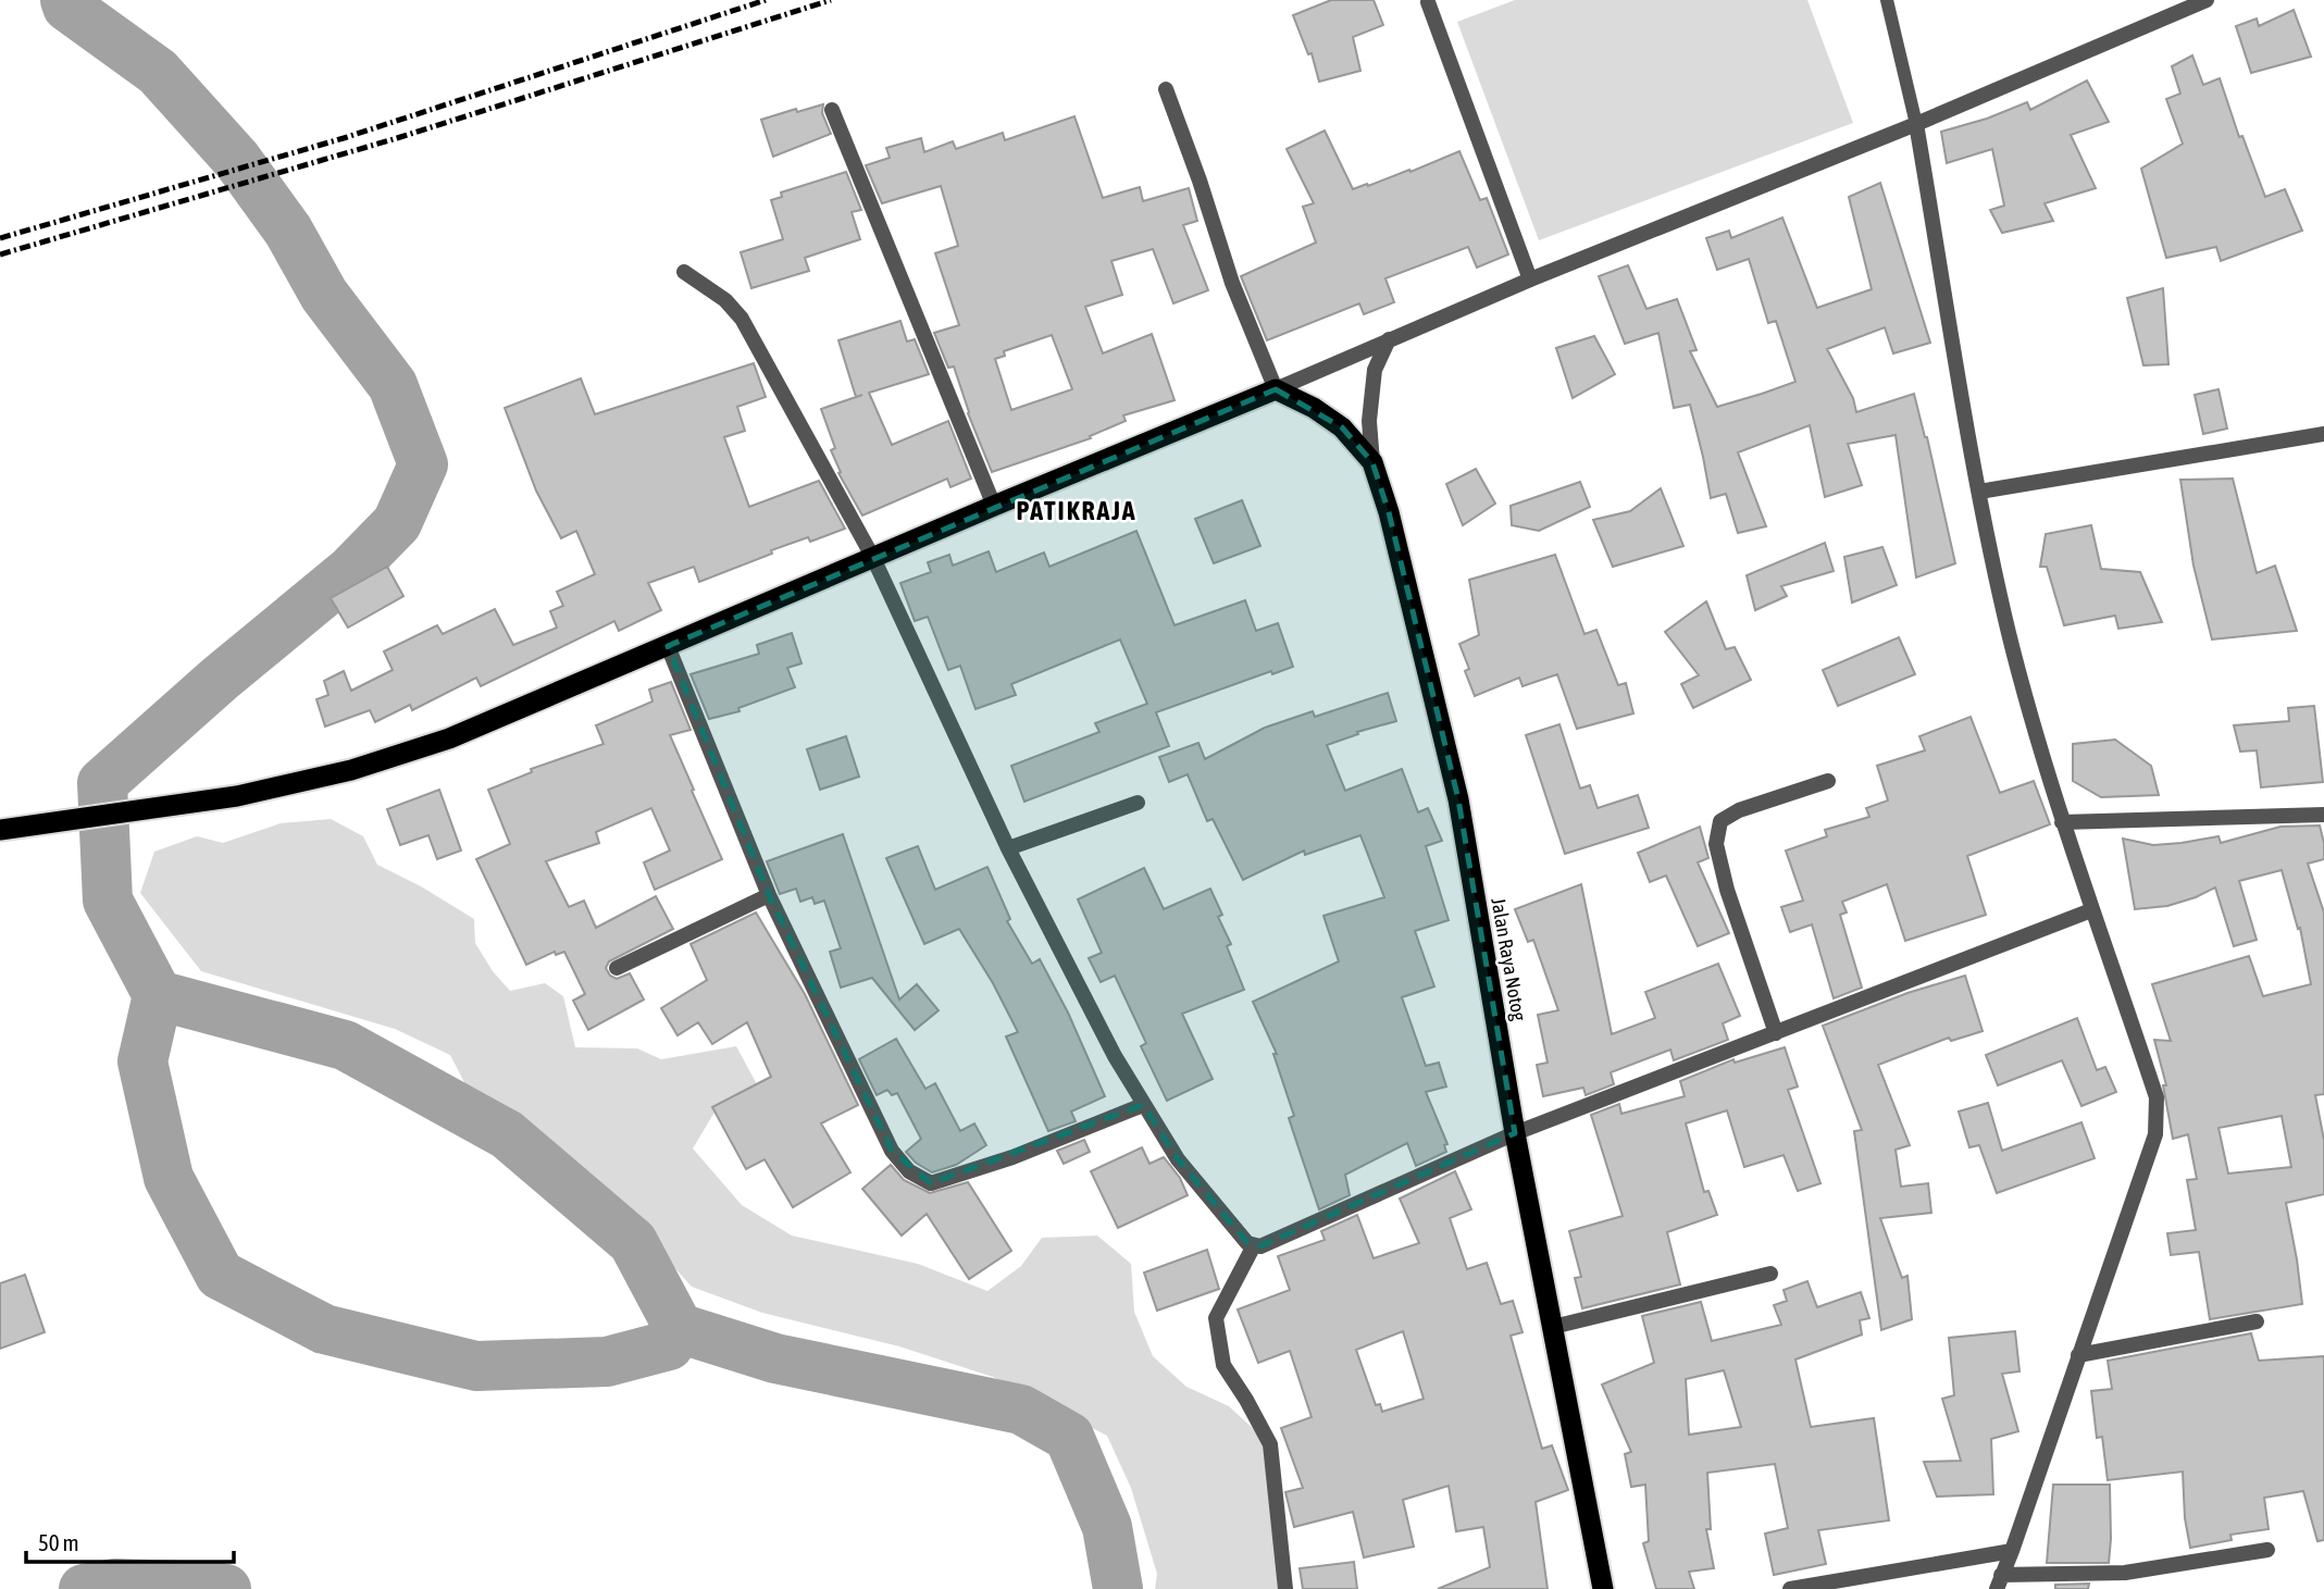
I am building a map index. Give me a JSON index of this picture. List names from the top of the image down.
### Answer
{
  "streets": {
    "highway": ["Jalan Raya Notog"]
  },
  "districts": ["PATIKRAJA"],
  "scale_bar": "50 m"
}
